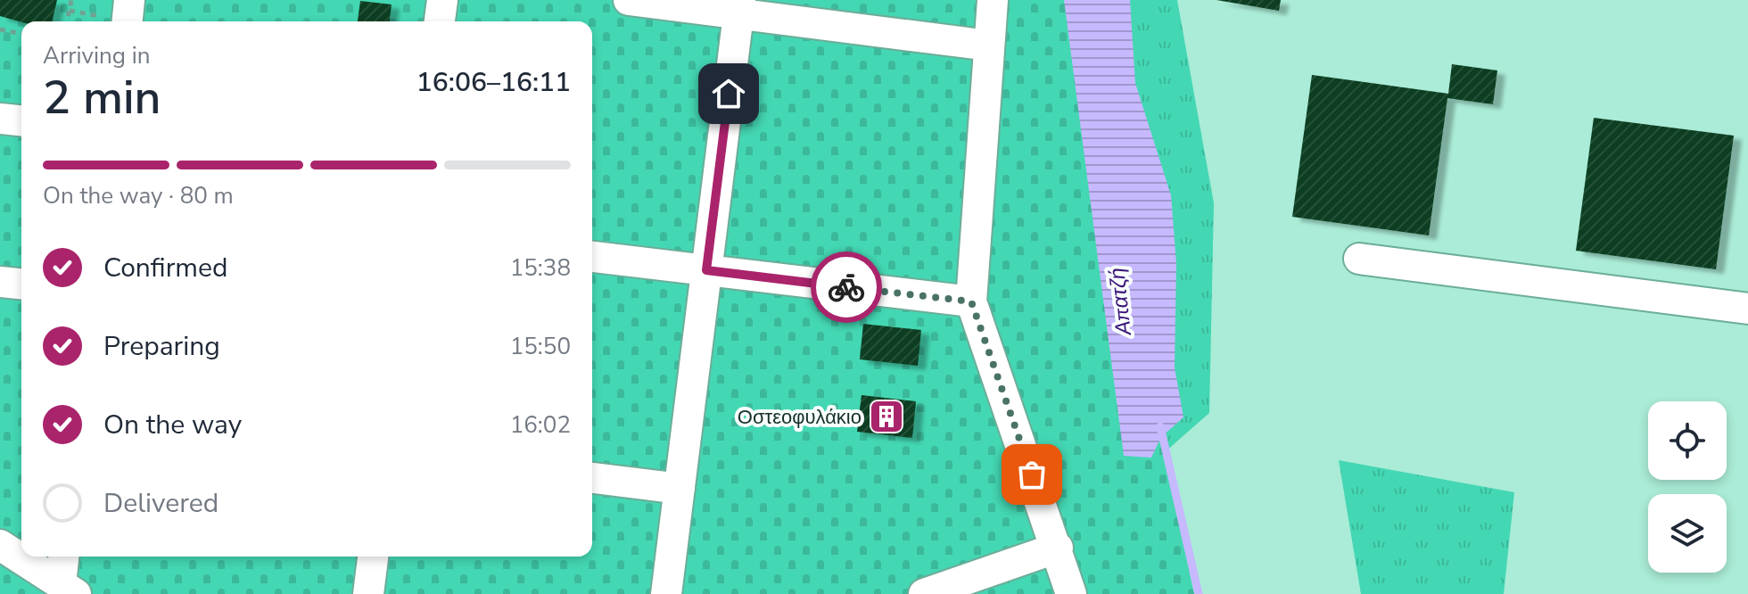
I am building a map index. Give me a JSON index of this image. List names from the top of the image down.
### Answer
{
  "water": ["Απατζή"],
  "places": {
    "building": ["Οστεοφυλάκιο"]
  },
  "page": {
    "heading": ["2 min", "Arriving in", "16:06–16:11"],
    "bar": "On the way · 80 m",
    "list": [
      ["Confirmed", "15:38"],
      ["Preparing", "15:50"],
      ["On the way", "16:02"],
      "Delivered"
    ]
  }
}
